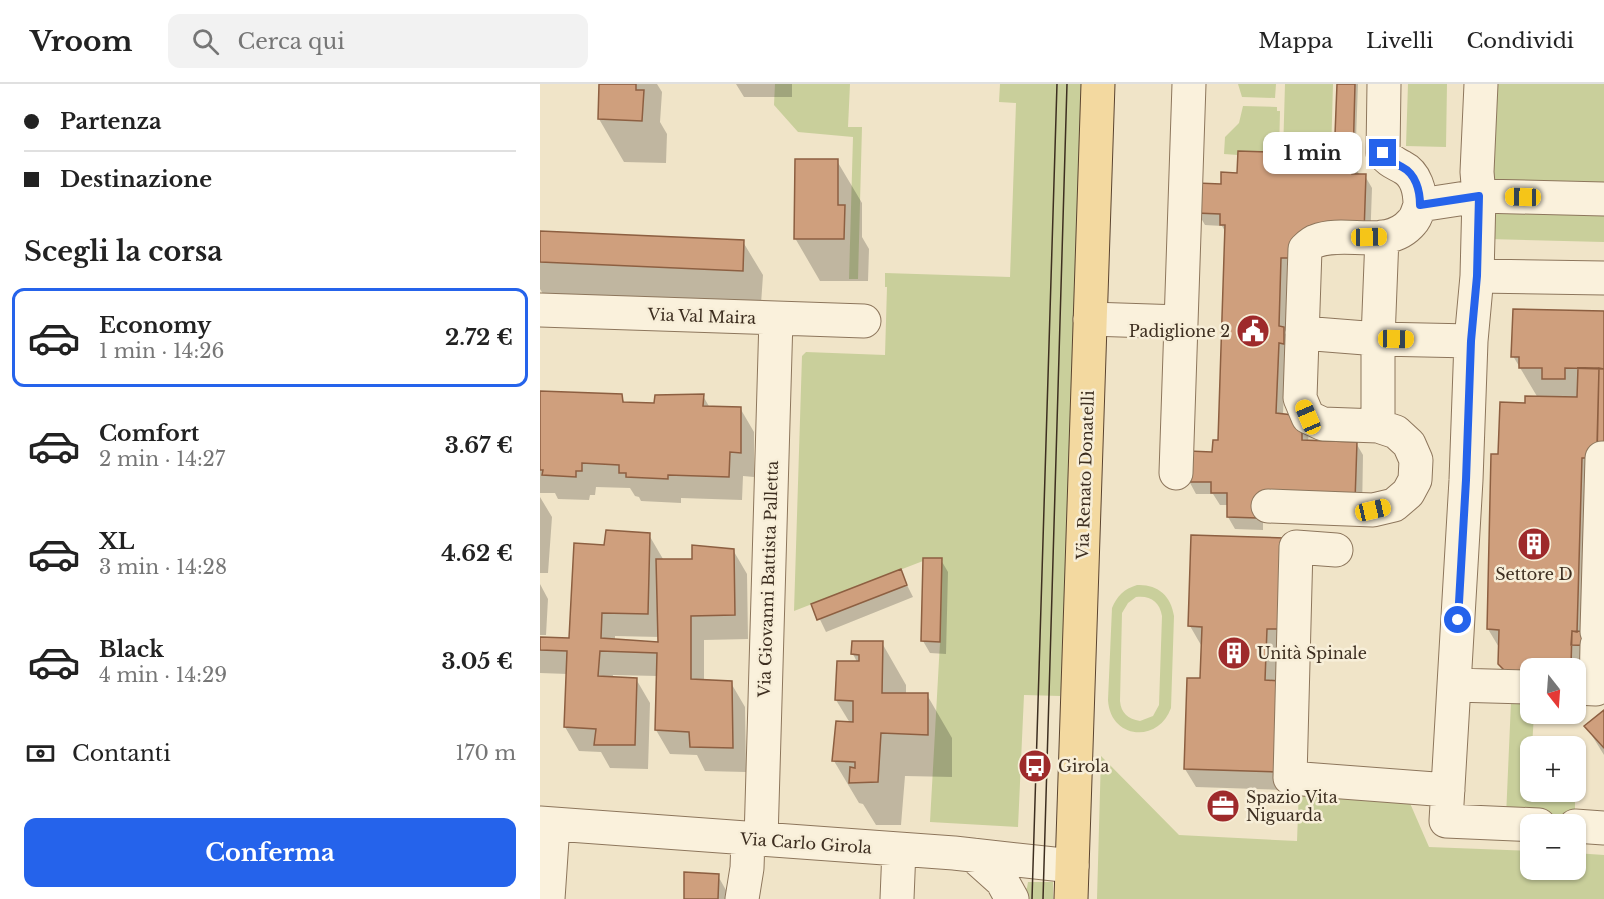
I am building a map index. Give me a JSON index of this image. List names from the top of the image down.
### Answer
{
  "streets": {
    "main road": ["Via Renato Donatelli"],
    "street": ["Via Val Maira", "Via Giovanni Battista Palletta", "Via Carlo Girola"]
  },
  "crossings": [
    ["Via Val Maira", "Via Giovanni Battista Palletta"],
    ["Via Renato Donatelli", "Via Carlo Girola"],
    ["Via Giovanni Battista Palletta", "Via Carlo Girola"]
  ],
  "places": {
    "public building": ["Padiglione 2"],
    "building": ["Settore D", "Unità Spinale"],
    "bus stop": ["Girola"],
    "office": ["Spazio Vita Niguarda"]
  },
  "north": "bottom",
  "page": {
    "header": "Vroom",
    "search": "Cerca qui",
    "nav": ["Mappa", "Livelli", "Condividi"],
    "banner": ["Partenza", "Destinazione"],
    "bubble": "1 min",
    "heading": "Scegli la corsa",
    "list": [
      {
        "name": "Economy",
        "note": "1 min · 14:26",
        "value": "2.72 €"
      },
      {
        "name": "Comfort",
        "note": "2 min · 14:27",
        "value": "3.67 €"
      },
      {
        "name": "XL",
        "note": "3 min · 14:28",
        "value": "4.62 €"
      },
      {
        "name": "Black",
        "note": "4 min · 14:29",
        "value": "3.05 €"
      }
    ],
    "map_buttons": ["+", "−"],
    "pay": ["Contanti", "170 m"],
    "buttons": "Conferma"
  }
}
